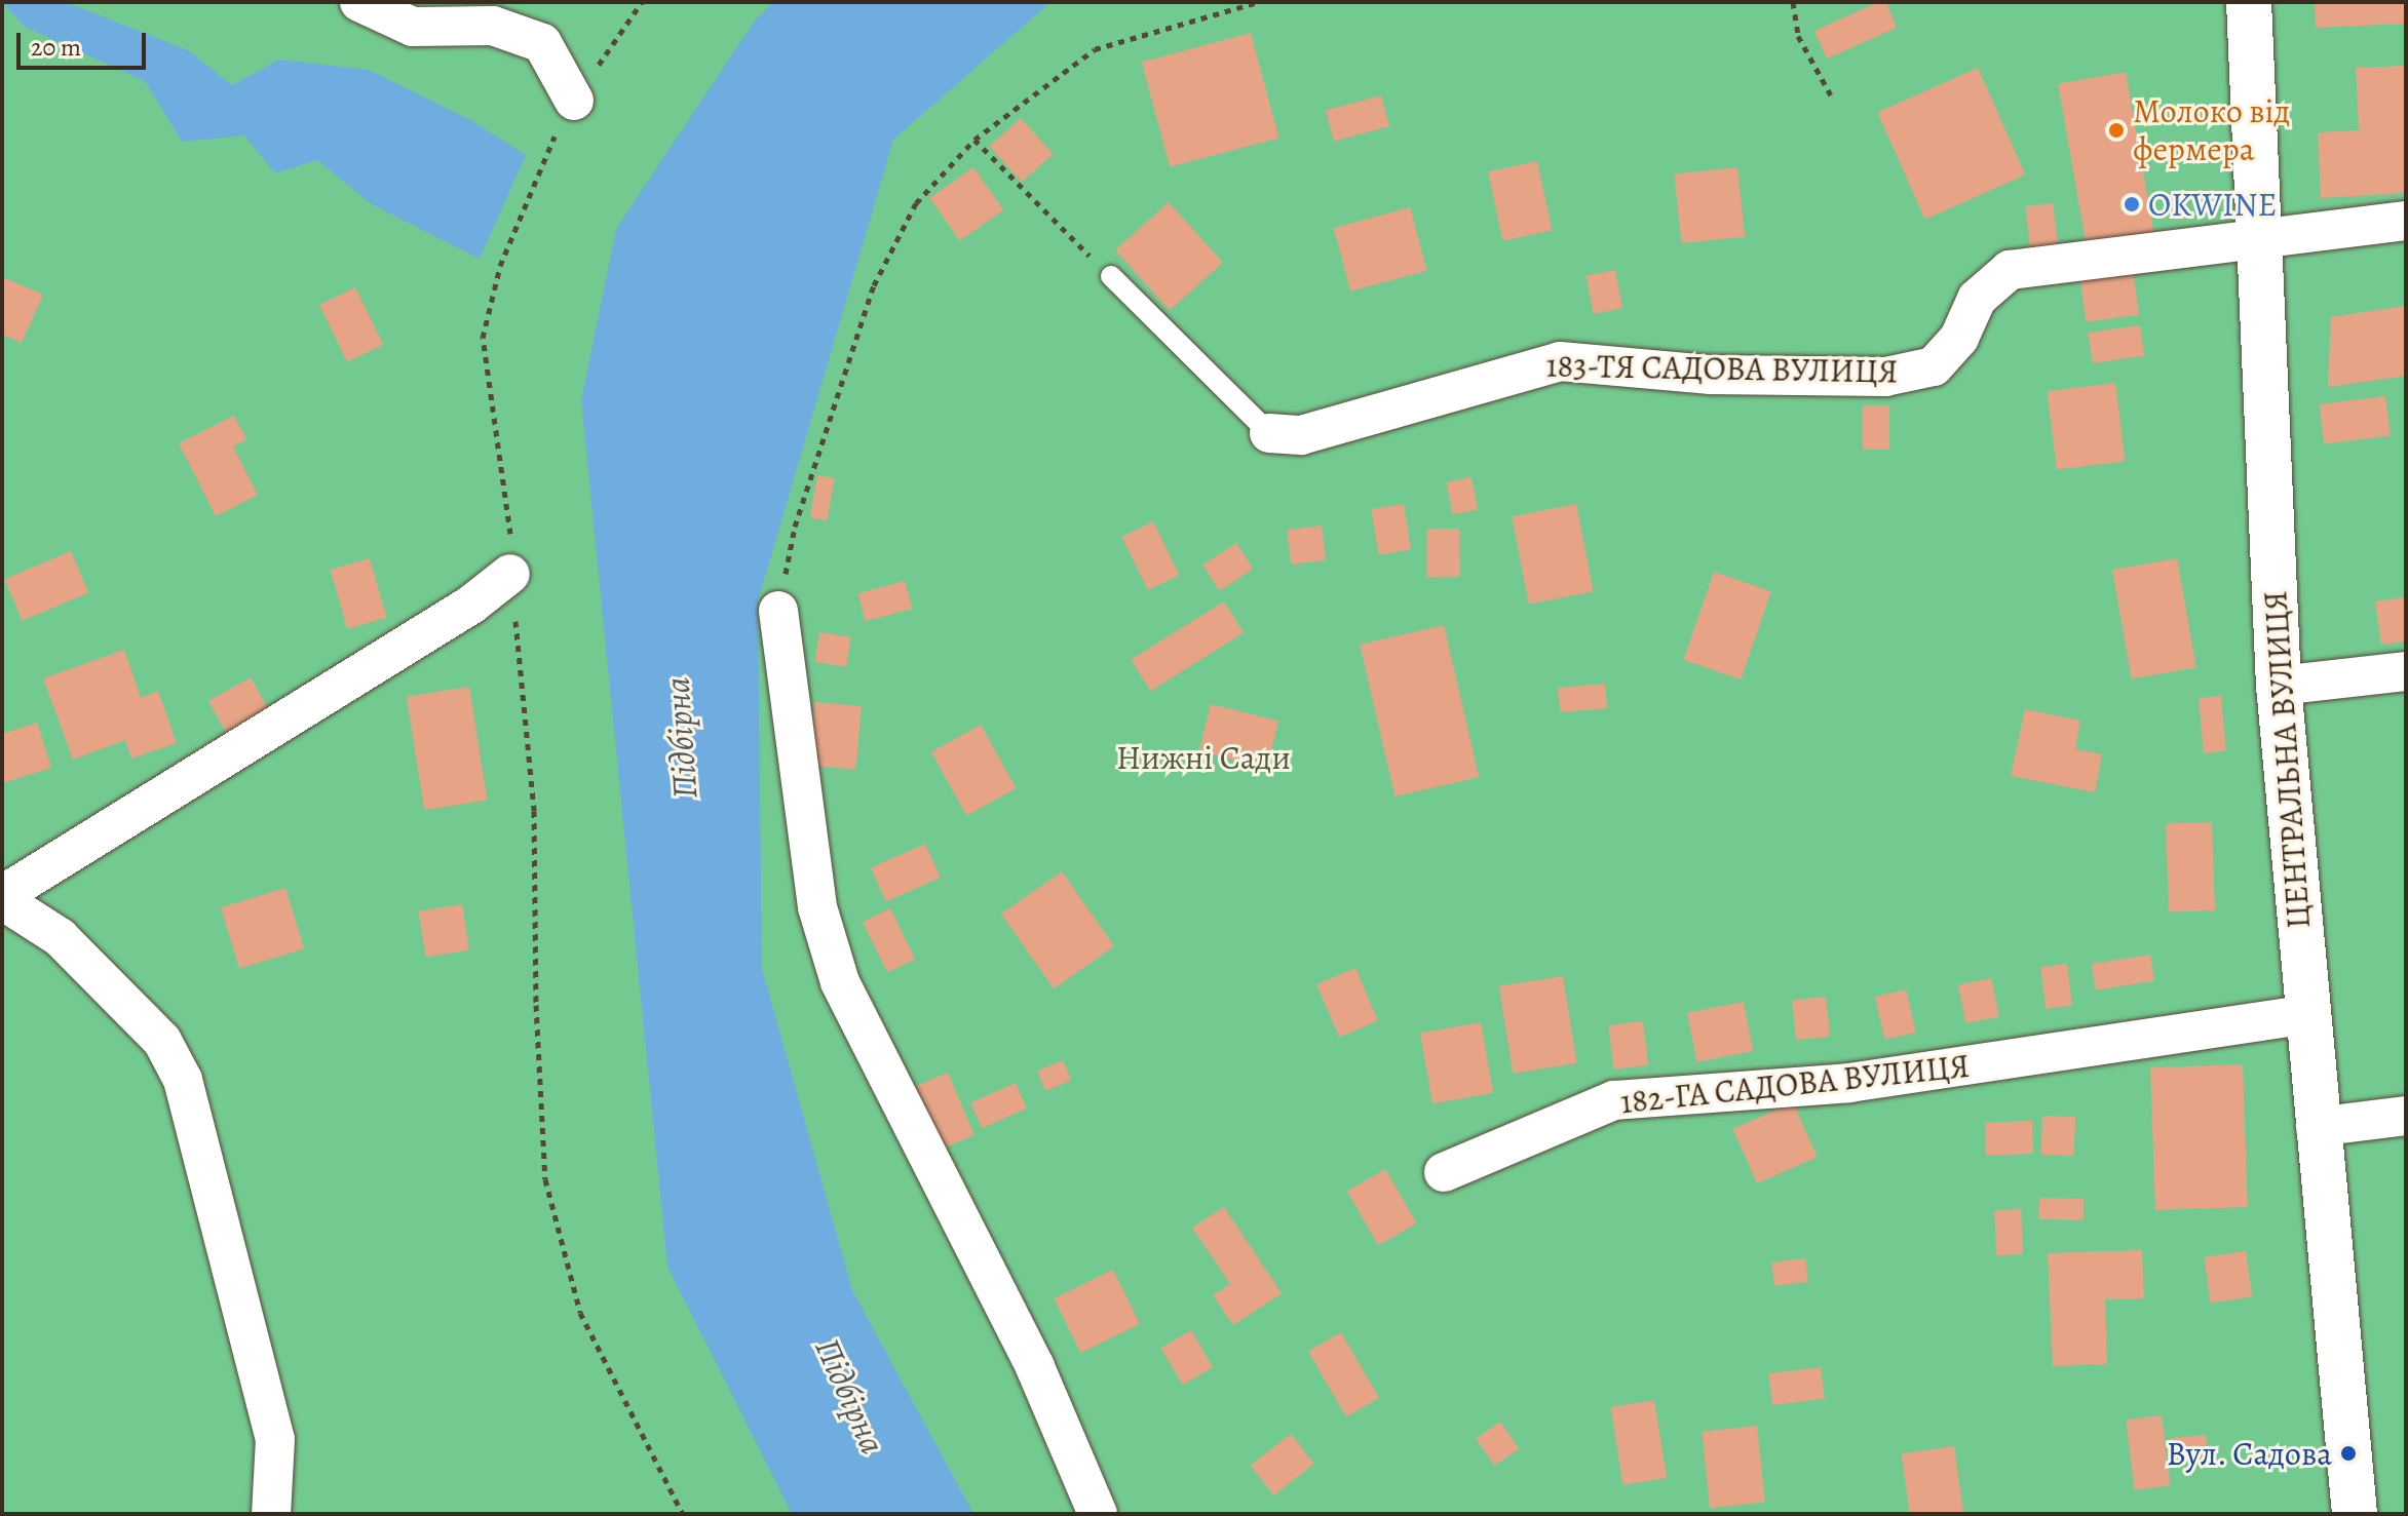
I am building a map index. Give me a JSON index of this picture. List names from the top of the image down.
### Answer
{
  "streets": {
    "street": ["183-ТЯ САДОВА ВУЛИЦЯ", "ЦЕНТРАЛЬНА ВУЛИЦЯ", "182-ГА САДОВА ВУЛИЦЯ"]
  },
  "crossings": [
    ["183-ТЯ САДОВА ВУЛИЦЯ", "ЦЕНТРАЛЬНА ВУЛИЦЯ"],
    ["ЦЕНТРАЛЬНА ВУЛИЦЯ", "182-ГА САДОВА ВУЛИЦЯ"]
  ],
  "water": ["Підбірна"],
  "parks": ["Нижні Сади"],
  "places": ["Молоко від фермера", "OKWINE", "Вул. Садова"],
  "scale_bar": "20 m"
}
